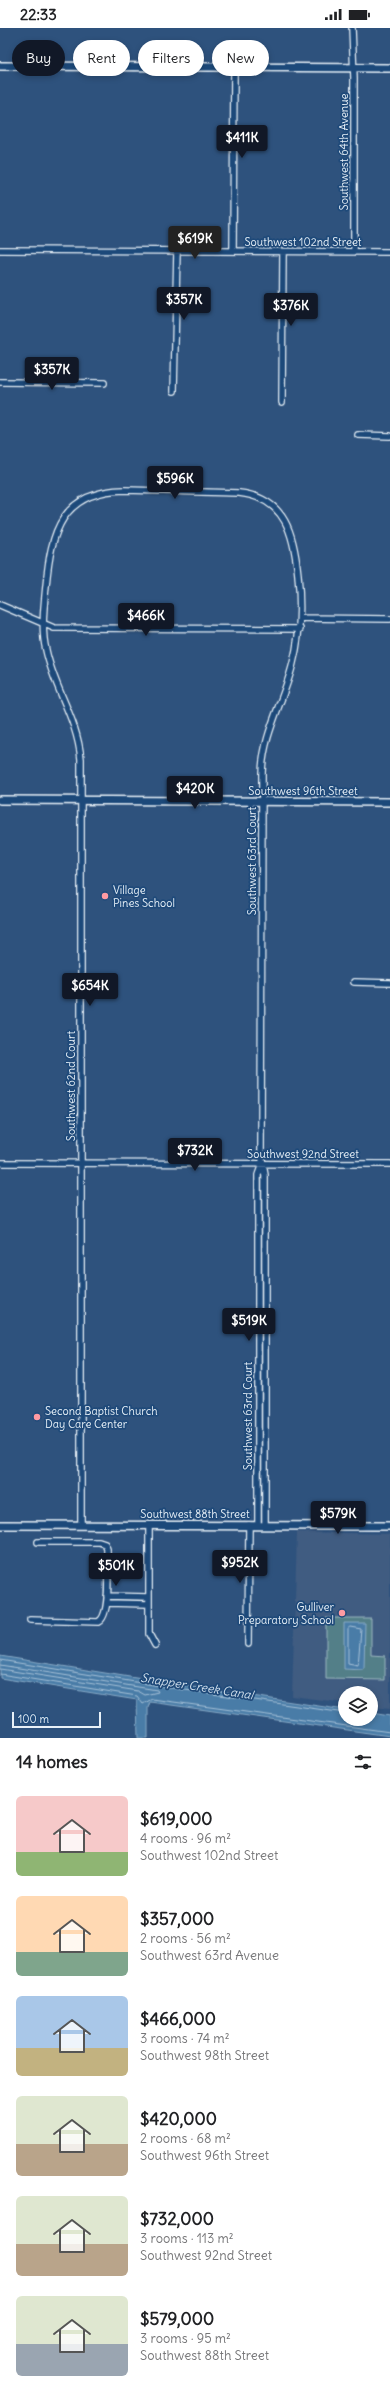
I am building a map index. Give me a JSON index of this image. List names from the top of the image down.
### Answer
{
  "streets": {
    "street": [
      "Southwest 64th Avenue",
      "Southwest 102nd Street",
      "Southwest 96th Street",
      "Southwest 63rd Court",
      "Southwest 62nd Court",
      "Southwest 92nd Street",
      "Southwest 88th Street"
    ]
  },
  "crossings": [
    ["Southwest 64th Avenue", "Southwest 102nd Street"],
    ["Southwest 96th Street", "Southwest 63rd Court"],
    ["Southwest 96th Street", "Southwest 62nd Court"],
    ["Southwest 63rd Court", "Southwest 62nd Court"],
    ["Southwest 63rd Court", "Southwest 92nd Street"],
    ["Southwest 63rd Court", "Southwest 88th Street"],
    ["Southwest 62nd Court", "Southwest 92nd Street"],
    ["Southwest 62nd Court", "Southwest 88th Street"]
  ],
  "water": ["Snapper Creek Canal"],
  "places": ["Village Pines School", "Second Baptist Church Day Care Center", "Gulliver Preparatory School"],
  "scale_bar": "100 m",
  "page": {
    "status": "22:33",
    "chip": [
      "Buy",
      "Rent",
      "Filters",
      "New"
    ],
    "price": [
      "$411K",
      "$619K",
      "$357K",
      "$376K",
      "$357K",
      "$596K",
      "$466K",
      "$420K",
      "$654K",
      "$732K",
      "$519K",
      "$579K",
      "$952K",
      "$501K"
    ],
    "scale": "100 m",
    "heading": "14 homes",
    "list": [
      {
        "name": "$619,000",
        "note": "4 rooms · 96 m² · Southwest 102nd Street"
      },
      {
        "name": "$357,000",
        "note": "2 rooms · 56 m² · Southwest 63rd Avenue"
      },
      {
        "name": "$466,000",
        "note": "3 rooms · 74 m² · Southwest 98th Street"
      },
      {
        "name": "$420,000",
        "note": "2 rooms · 68 m² · Southwest 96th Street"
      },
      {
        "name": "$732,000",
        "note": "3 rooms · 113 m² · Southwest 92nd Street"
      },
      {
        "name": "$579,000",
        "note": "3 rooms · 95 m² · Southwest 88th Street"
      }
    ]
  }
}
